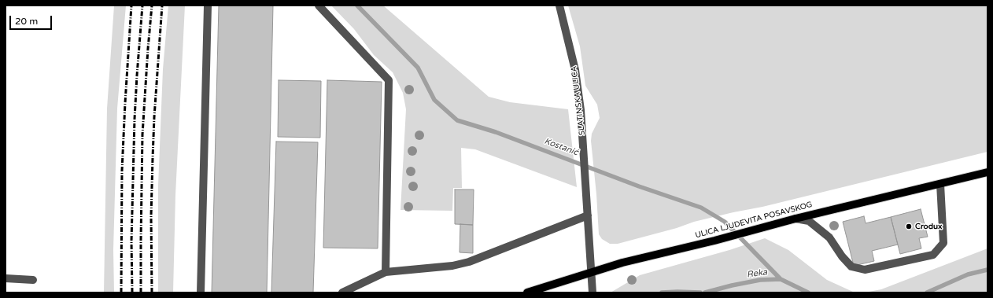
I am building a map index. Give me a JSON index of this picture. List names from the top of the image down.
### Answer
{
  "streets": {
    "main road": ["ULICA LJUDEVITA POSAVSKOG"],
    "street": ["SLATINSKA ULICA"]
  },
  "crossings": [
    ["SLATINSKA ULICA", "ULICA LJUDEVITA POSAVSKOG"]
  ],
  "water": ["Kostanić", "Reka"],
  "places": ["Crodux"],
  "scale_bar": "20 m"
}
